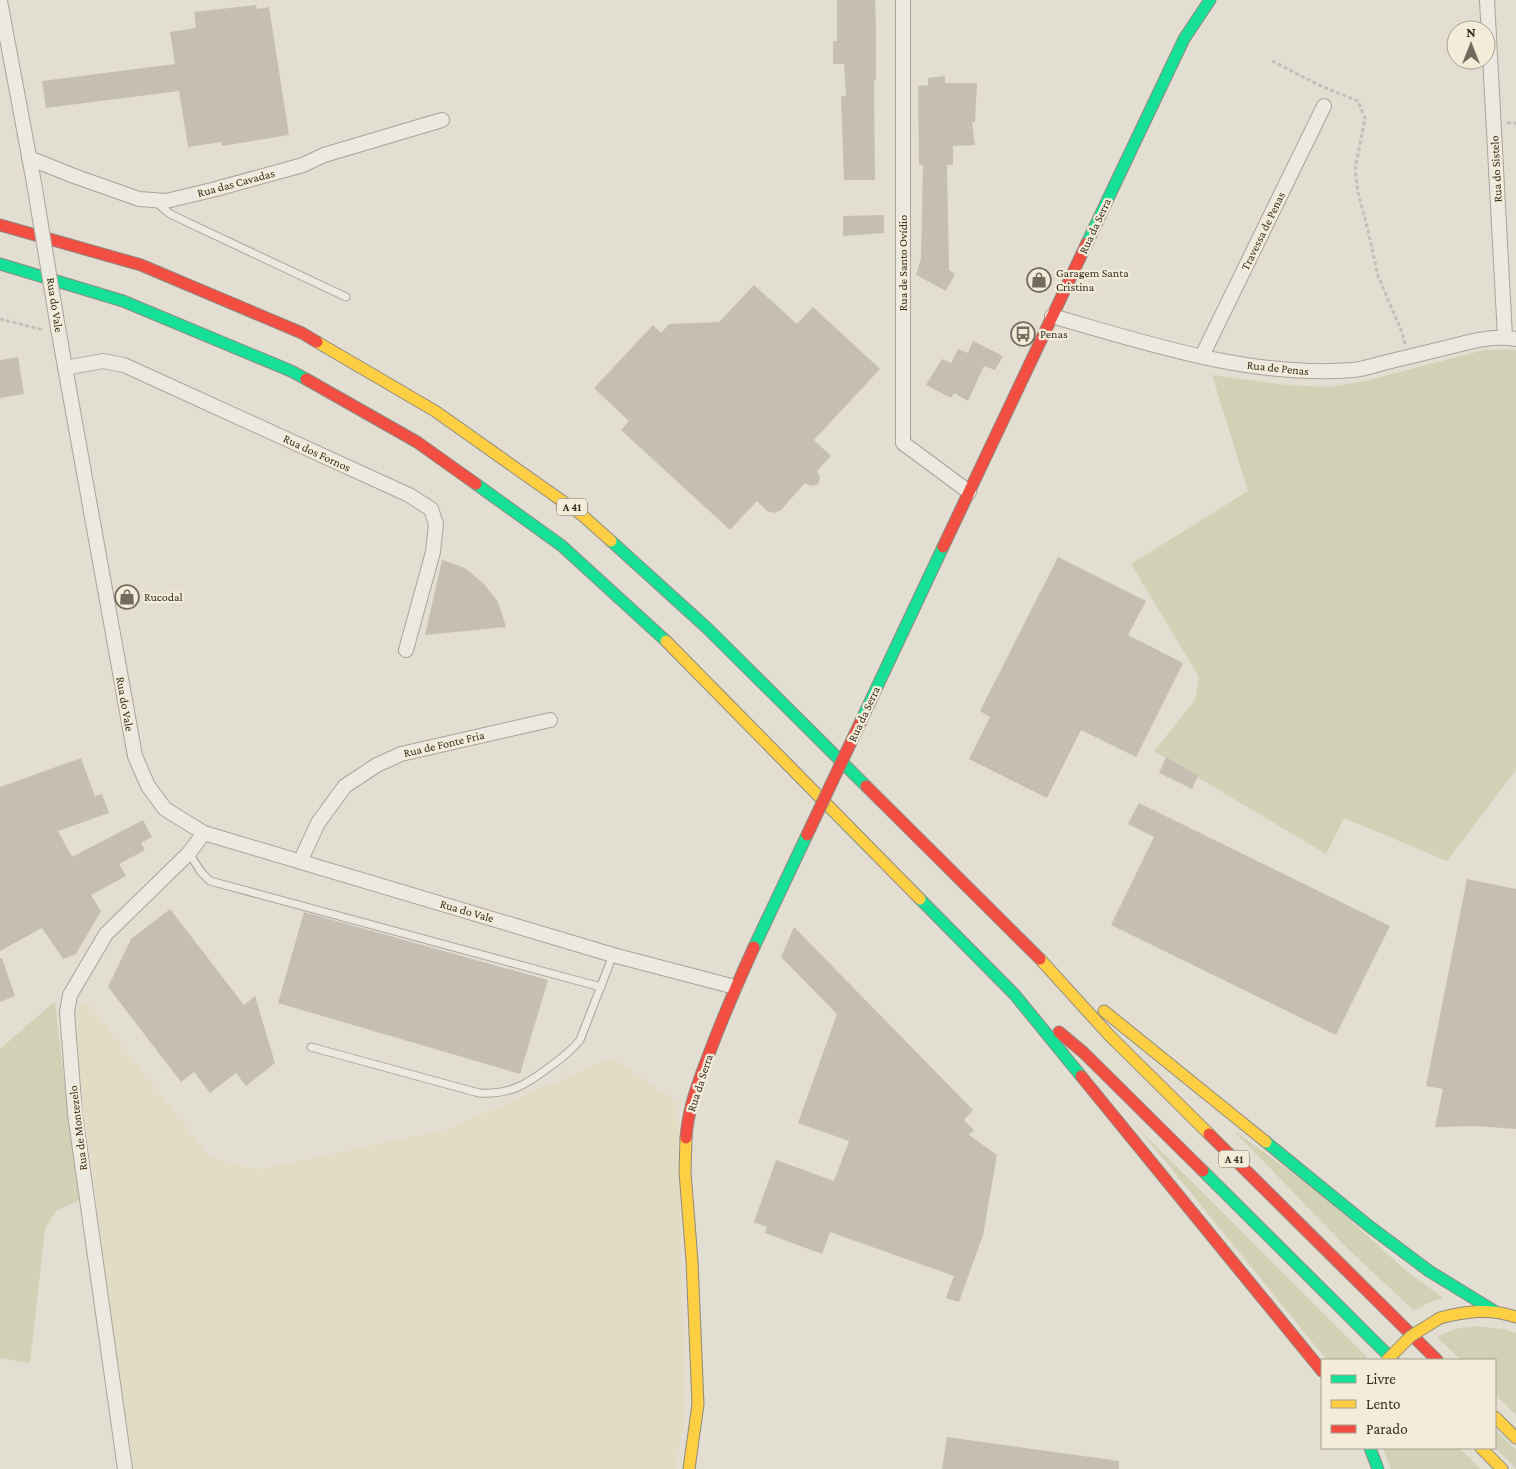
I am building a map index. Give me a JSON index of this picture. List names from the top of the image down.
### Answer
{
  "streets": {
    "main road": ["Rua da Serra", "A 41"],
    "street": [
      "Rua do Sistelo",
      "Rua das Cavadas",
      "Travessa de Penas",
      "Rua de Santo Ovídio",
      "Rua do Vale",
      "Rua de Penas",
      "Rua dos Fornos",
      "Rua de Fonte Fria",
      "Rua de Montezelo"
    ]
  },
  "crossings": [
    ["Rua do Sistelo", "Rua de Penas"],
    ["Rua das Cavadas", "Rua do Vale"],
    ["Rua da Serra", "Rua de Santo Ovídio"],
    ["Rua da Serra", "Rua do Vale"],
    ["Rua da Serra", "Rua de Penas"],
    ["Travessa de Penas", "Rua de Penas"],
    ["Rua do Vale", "Rua dos Fornos"],
    ["Rua do Vale", "Rua de Fonte Fria"],
    ["Rua do Vale", "Rua de Montezelo"]
  ],
  "places": {
    "shop": ["Garagem Santa Cristina", "Rucodal"],
    "bus stop": ["Penas"]
  },
  "legend": ["Livre", "Lento", "Parado"],
  "north": "top"
}
